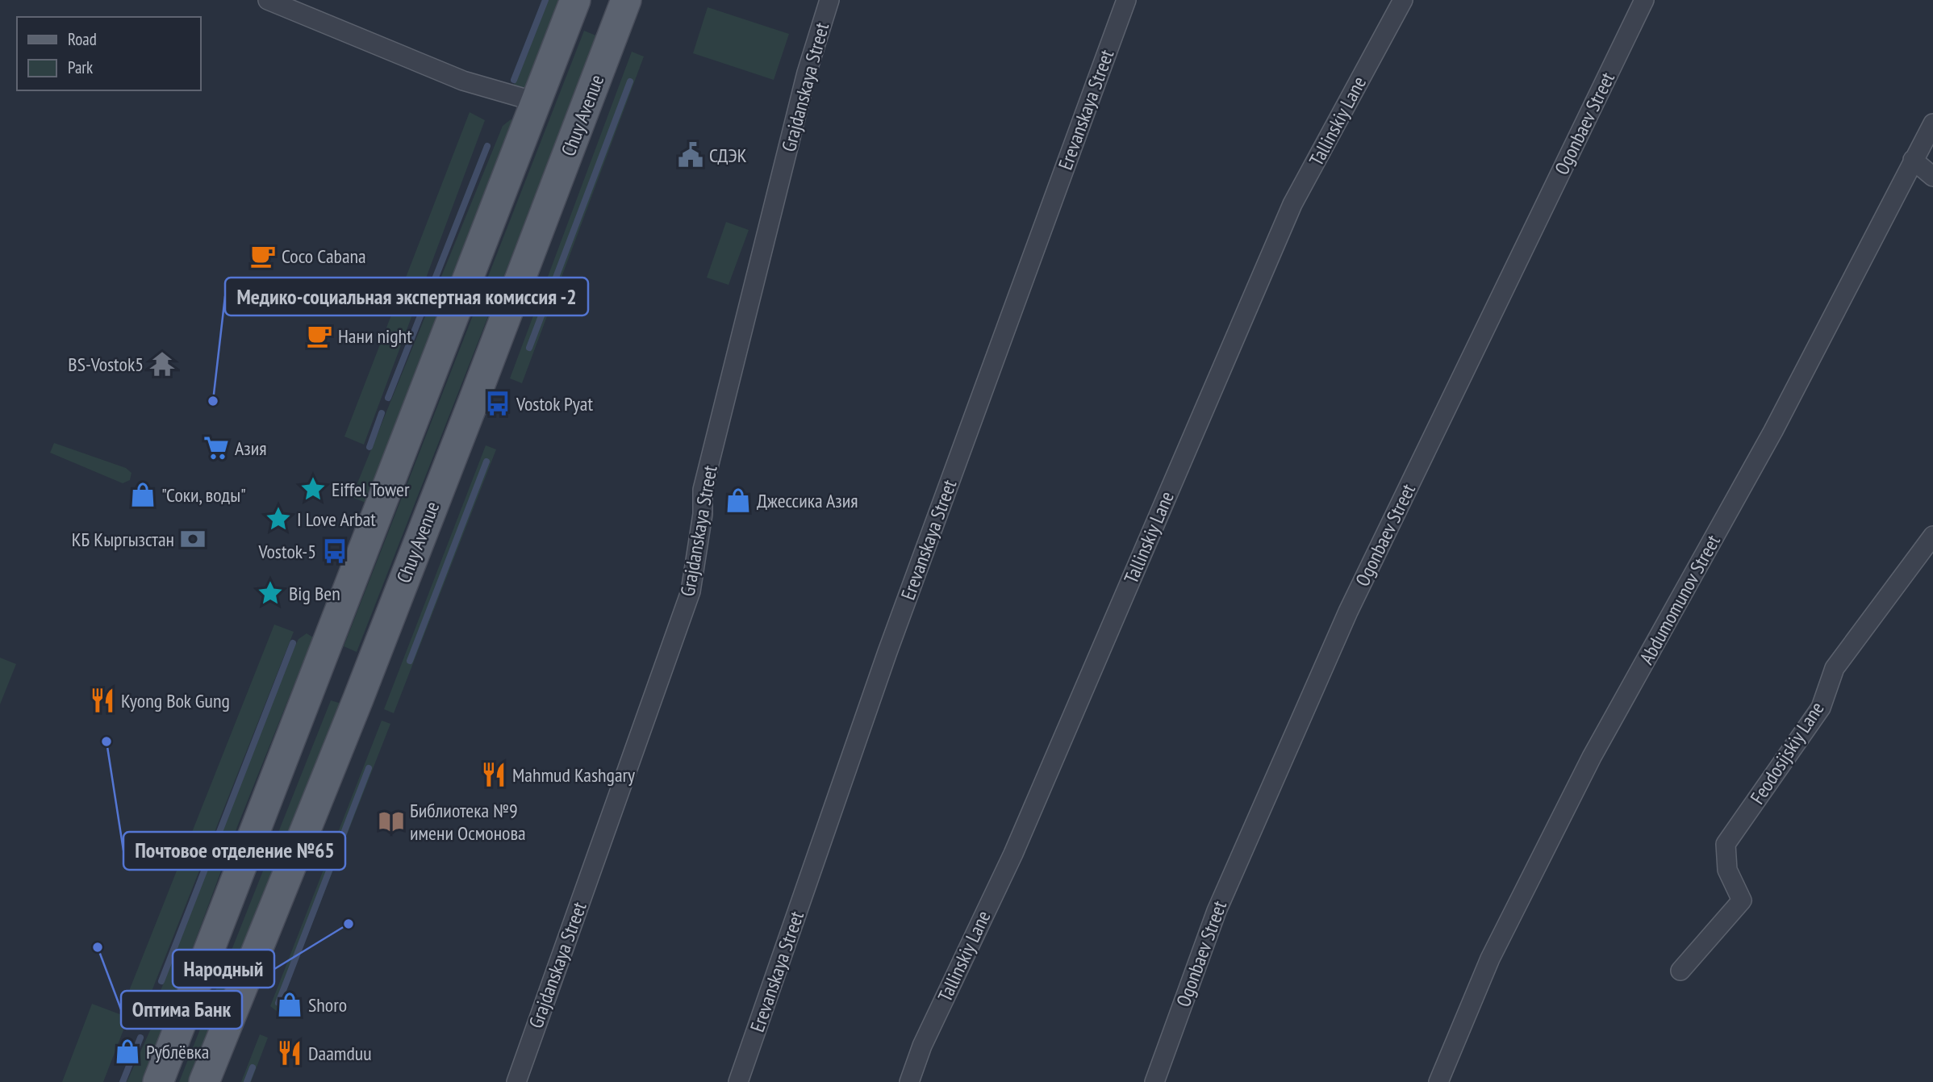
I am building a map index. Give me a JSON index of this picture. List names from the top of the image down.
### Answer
{
  "streets": {
    "main road": ["Chuy Avenue"],
    "street": [
      "Grajdanskaya Street",
      "Erevanskaya Street",
      "Tallinskiy Lane",
      "Ogonbaev Street",
      "Abdumomunov Street",
      "Feodosijskiy Lane"
    ]
  },
  "places": {
    "public building": ["СДЭК"],
    "cafe": ["Coco Cabana", "Нани night"],
    "temple": ["BS-Vostok5"],
    "other": [
      "Медико-социальная экспертная комиссия -2",
      "Почтовое отделение №65",
      "Народный",
      "Оптима Банк"
    ],
    "bus stop": ["Vostok Pyat", "Vostok-5"],
    "supermarket": ["Азия"],
    "place": ["Eiffel Tower", "I Love Arbat", "Big Ben"],
    "shop": [
      "\"Соки, воды\"",
      "Джессика Азия",
      "Shoro",
      "Рублёвка"
    ],
    "bank": ["КБ Кыргызстан"],
    "restaurant": ["Kyong Bok Gung", "Mahmud Kashgary", "Daamduu"],
    "library": ["Библиотека №9 имени Осмонова"]
  },
  "legend": ["Road", "Park"]
}
